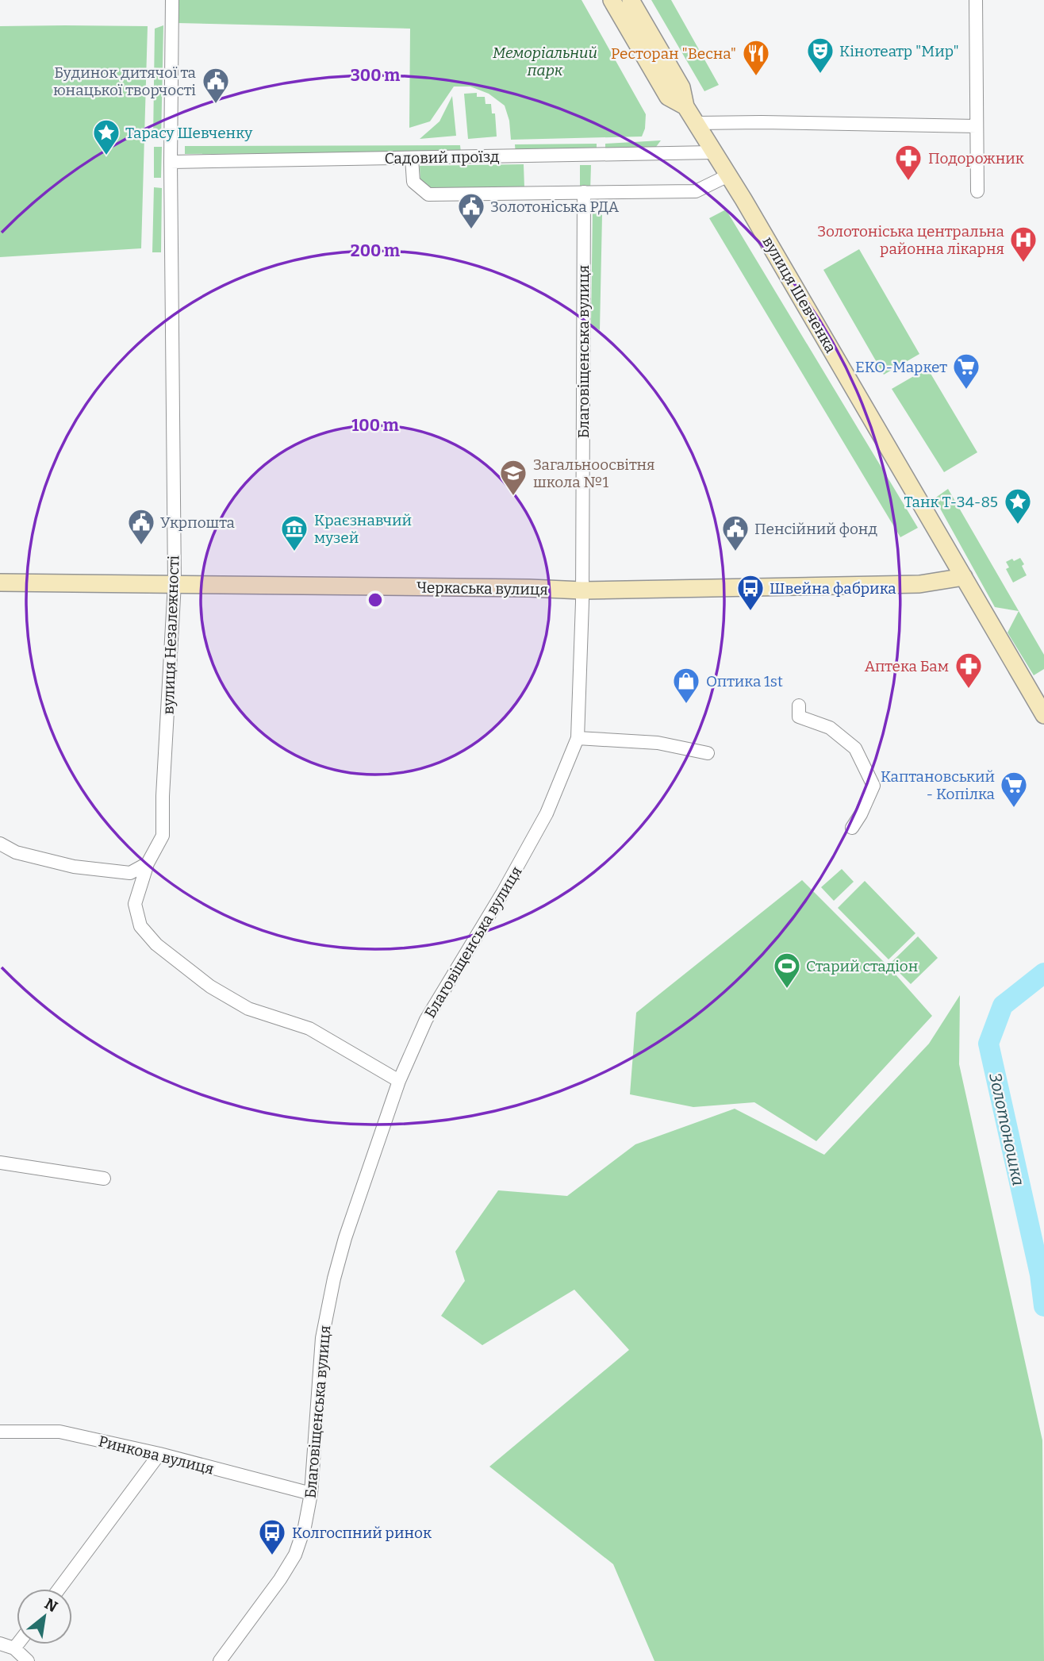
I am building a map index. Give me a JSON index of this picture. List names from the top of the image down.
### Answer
{
  "streets": {
    "street": [
      "Садовий проїзд",
      "вулиця Шевченка",
      "Благовіщенська вулиця",
      "Черкаська вулиця",
      "вулиця Незалежності",
      "Ринкова вулиця"
    ]
  },
  "crossings": [
    ["Садовий проїзд", "вулиця Шевченка"],
    ["Садовий проїзд", "вулиця Незалежності"],
    ["вулиця Шевченка", "Черкаська вулиця"],
    ["Благовіщенська вулиця", "Черкаська вулиця"],
    ["Благовіщенська вулиця", "вулиця Незалежності"],
    ["Благовіщенська вулиця", "Ринкова вулиця"],
    ["Черкаська вулиця", "вулиця Незалежності"]
  ],
  "water": ["Золотоношка"],
  "parks": ["Меморіальний парк"],
  "places": {
    "theatre": ["Кінотеатр \"Мир\""],
    "restaurant": ["Ресторан \"Весна\""],
    "public building": [
      "Будинок дитячої та юнацької творчості",
      "Золотоніська РДА",
      "Укрпошта",
      "Пенсійний фонд"
    ],
    "place": ["Тарасу Шевченку", "Танк Т-34-85"],
    "pharmacy": ["Подорожник", "Аптека Бам"],
    "hospital": ["Золотоніська центральна районна лікарня"],
    "supermarket": ["ЕКО-Маркет", "Каптановський - Копілка"],
    "school or university": ["Загальноосвітня школа №1"],
    "museum": ["Краєзнавчий музей"],
    "bus stop": ["Швейна фабрика", "Колгоспний ринок"],
    "shop": ["Оптика 1st"],
    "sports": ["Старий стадіон"]
  },
  "north": "top right",
  "rings": ["300 m", "200 m", "100 m"]
}
